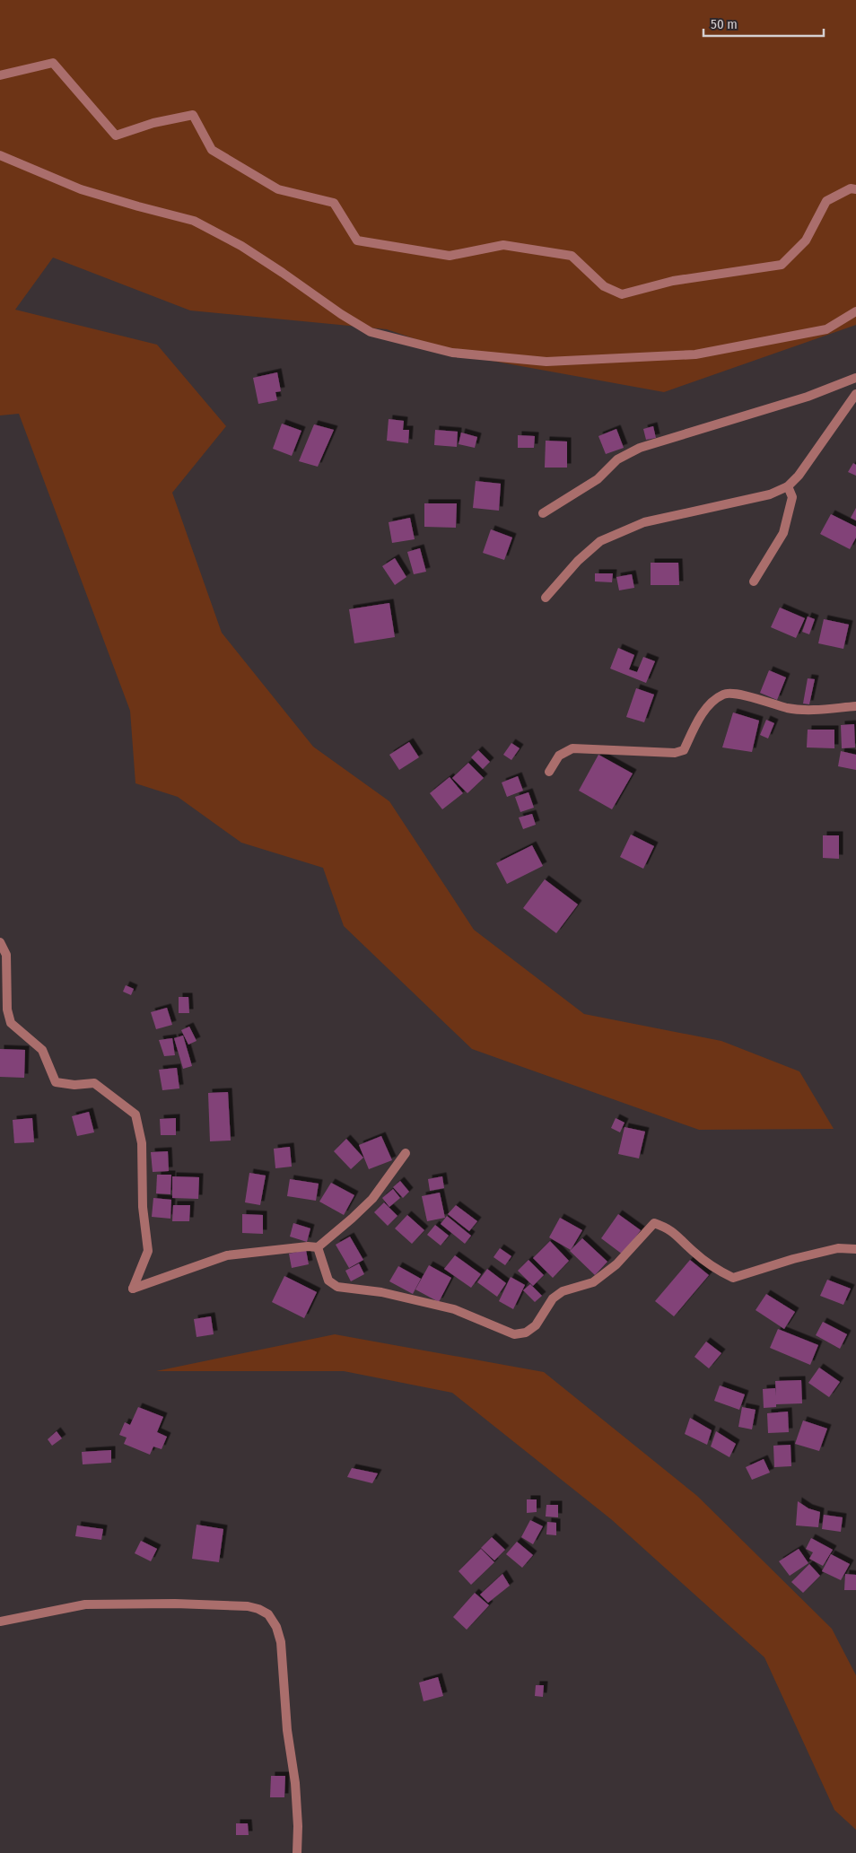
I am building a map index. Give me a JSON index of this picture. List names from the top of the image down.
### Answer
{
  "scale_bar": "50 m"
}
